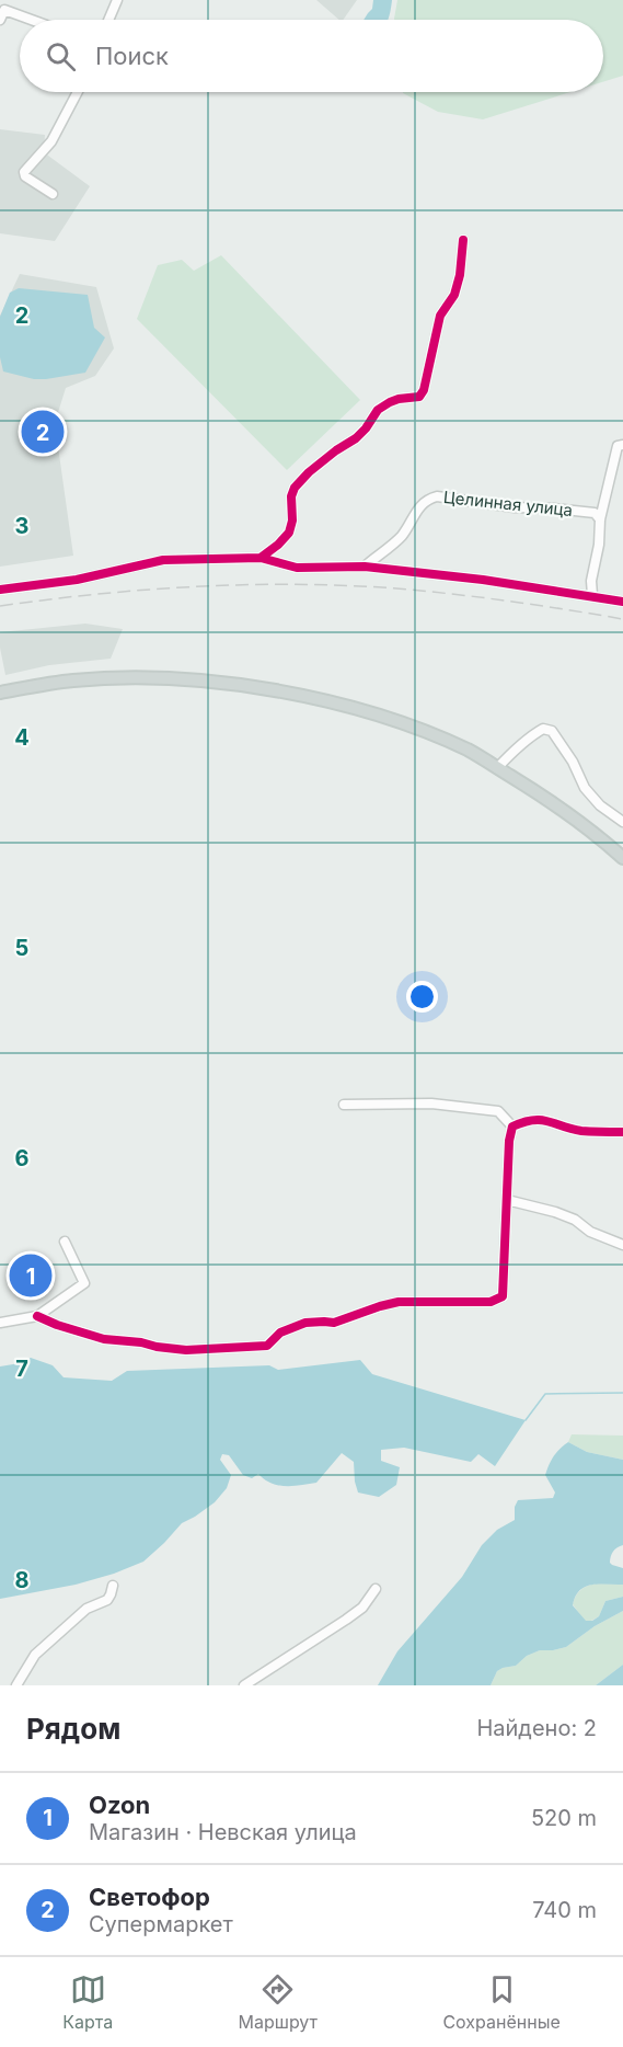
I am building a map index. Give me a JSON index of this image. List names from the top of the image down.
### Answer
{
  "streets": {
    "street": ["Целинная улица"]
  },
  "page": {
    "search": "Поиск",
    "pins": ["2", "1"],
    "heading": ["Рядом", "Найдено: 2"],
    "list": [
      {
        "mark": "1",
        "name": "Ozon",
        "note": "Магазин · Невская улица",
        "value": "520 m"
      },
      {
        "mark": "2",
        "name": "Светофор",
        "note": "Супермаркет",
        "value": "740 m"
      }
    ],
    "nav": ["Карта", "Маршрут", "Сохранённые"]
  },
  "grid": {
    "rows": [
      "2",
      "3",
      "4",
      "5",
      "6",
      "7",
      "8"
    ]
  }
}
